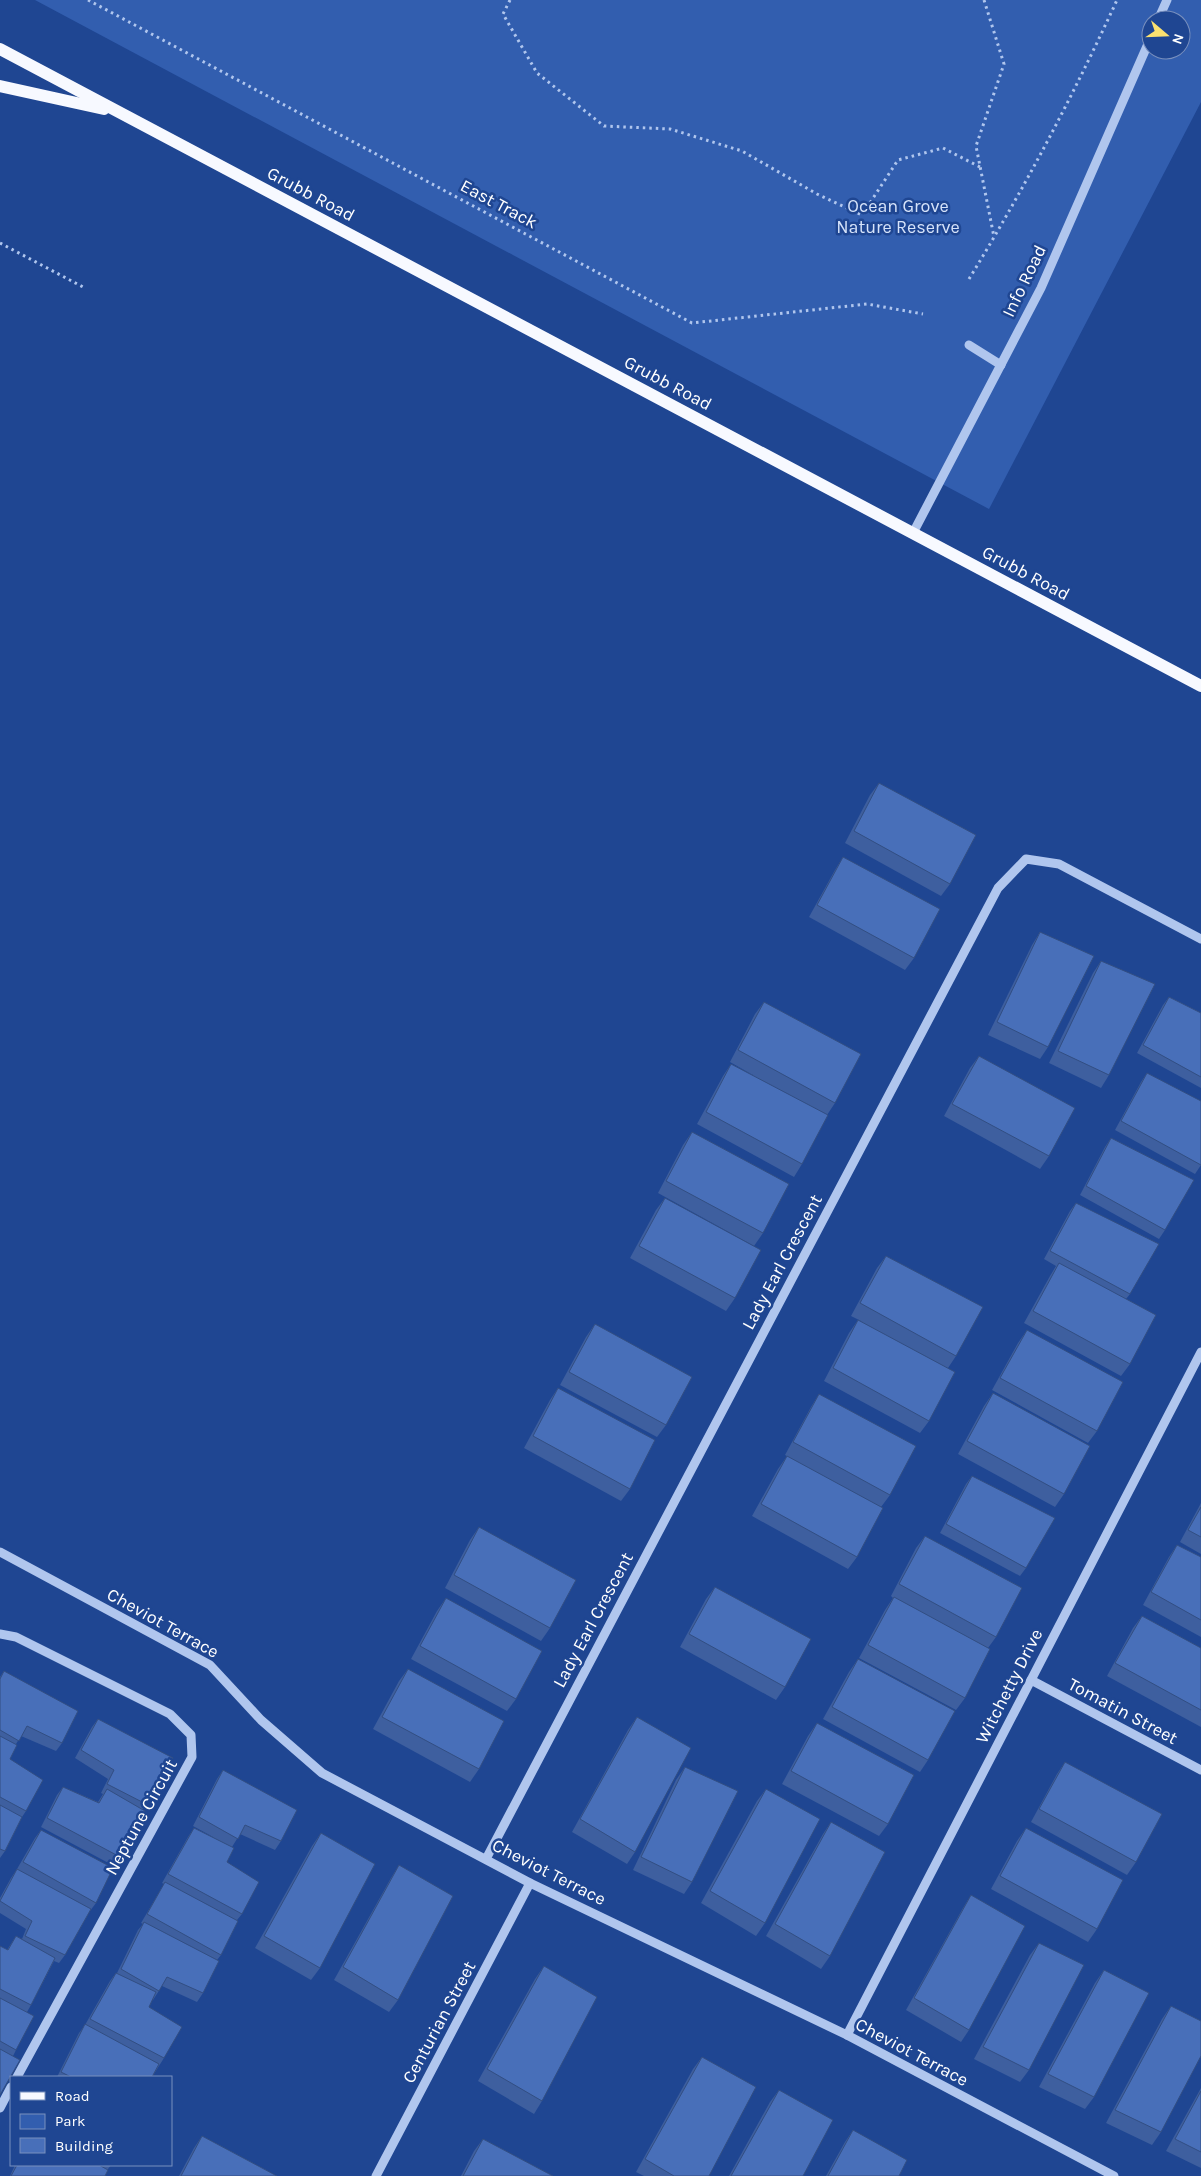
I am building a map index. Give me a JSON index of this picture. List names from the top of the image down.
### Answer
{
  "streets": {
    "main road": ["Grubb Road"],
    "street": [
      "Info Road",
      "Lady Earl Crescent",
      "Cheviot Terrace",
      "Witchetty Drive",
      "Tomatin Street",
      "Neptune Circuit",
      "Centurian Street"
    ],
    "path": ["East Track"]
  },
  "crossings": [
    ["Grubb Road", "Info Road"],
    ["Lady Earl Crescent", "Cheviot Terrace"],
    ["Cheviot Terrace", "Witchetty Drive"],
    ["Cheviot Terrace", "Centurian Street"],
    ["Witchetty Drive", "Tomatin Street"]
  ],
  "parks": ["Ocean Grove Nature Reserve"],
  "legend": ["Road", "Park", "Building"],
  "north": "right"
}
